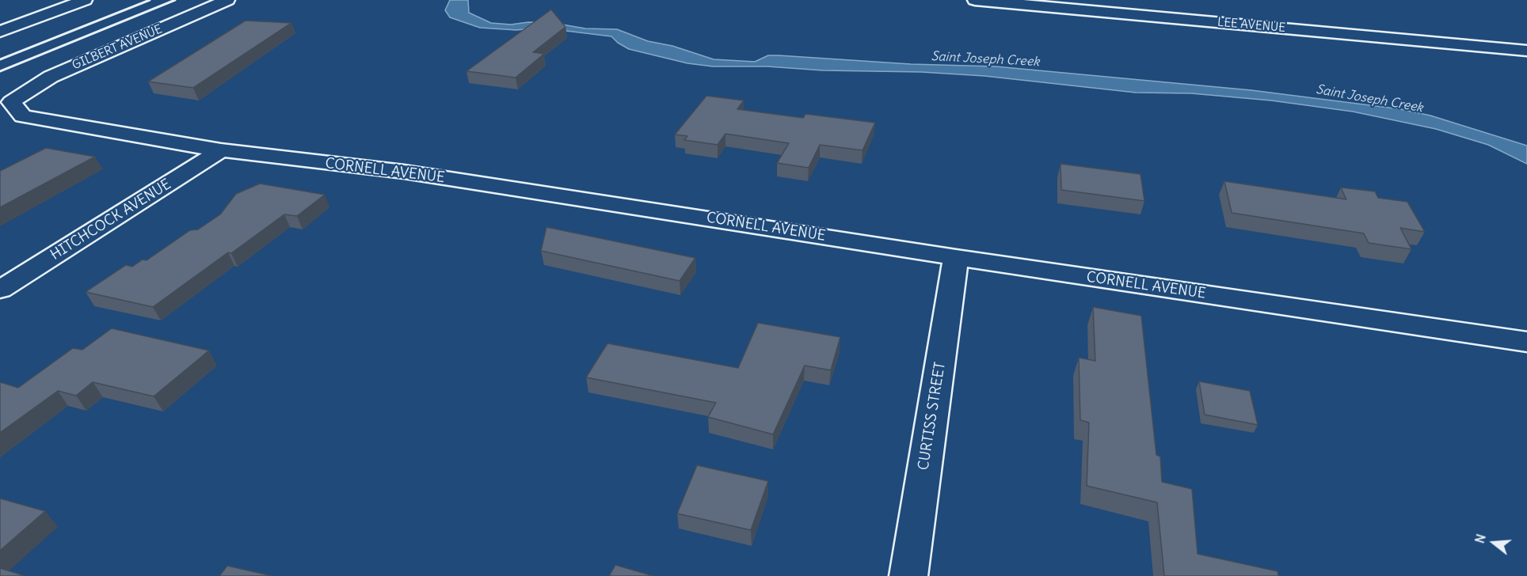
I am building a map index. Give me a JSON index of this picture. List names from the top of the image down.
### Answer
{
  "streets": {
    "street": [
      "LEE AVENUE",
      "GILBERT AVENUE",
      "CORNELL AVENUE",
      "HITCHCOCK AVENUE",
      "CURTISS STREET"
    ]
  },
  "crossings": [
    ["GILBERT AVENUE", "CORNELL AVENUE"],
    ["CORNELL AVENUE", "HITCHCOCK AVENUE"],
    ["CORNELL AVENUE", "CURTISS STREET"]
  ],
  "water": ["Saint Joseph Creek"],
  "north": "left"
}
